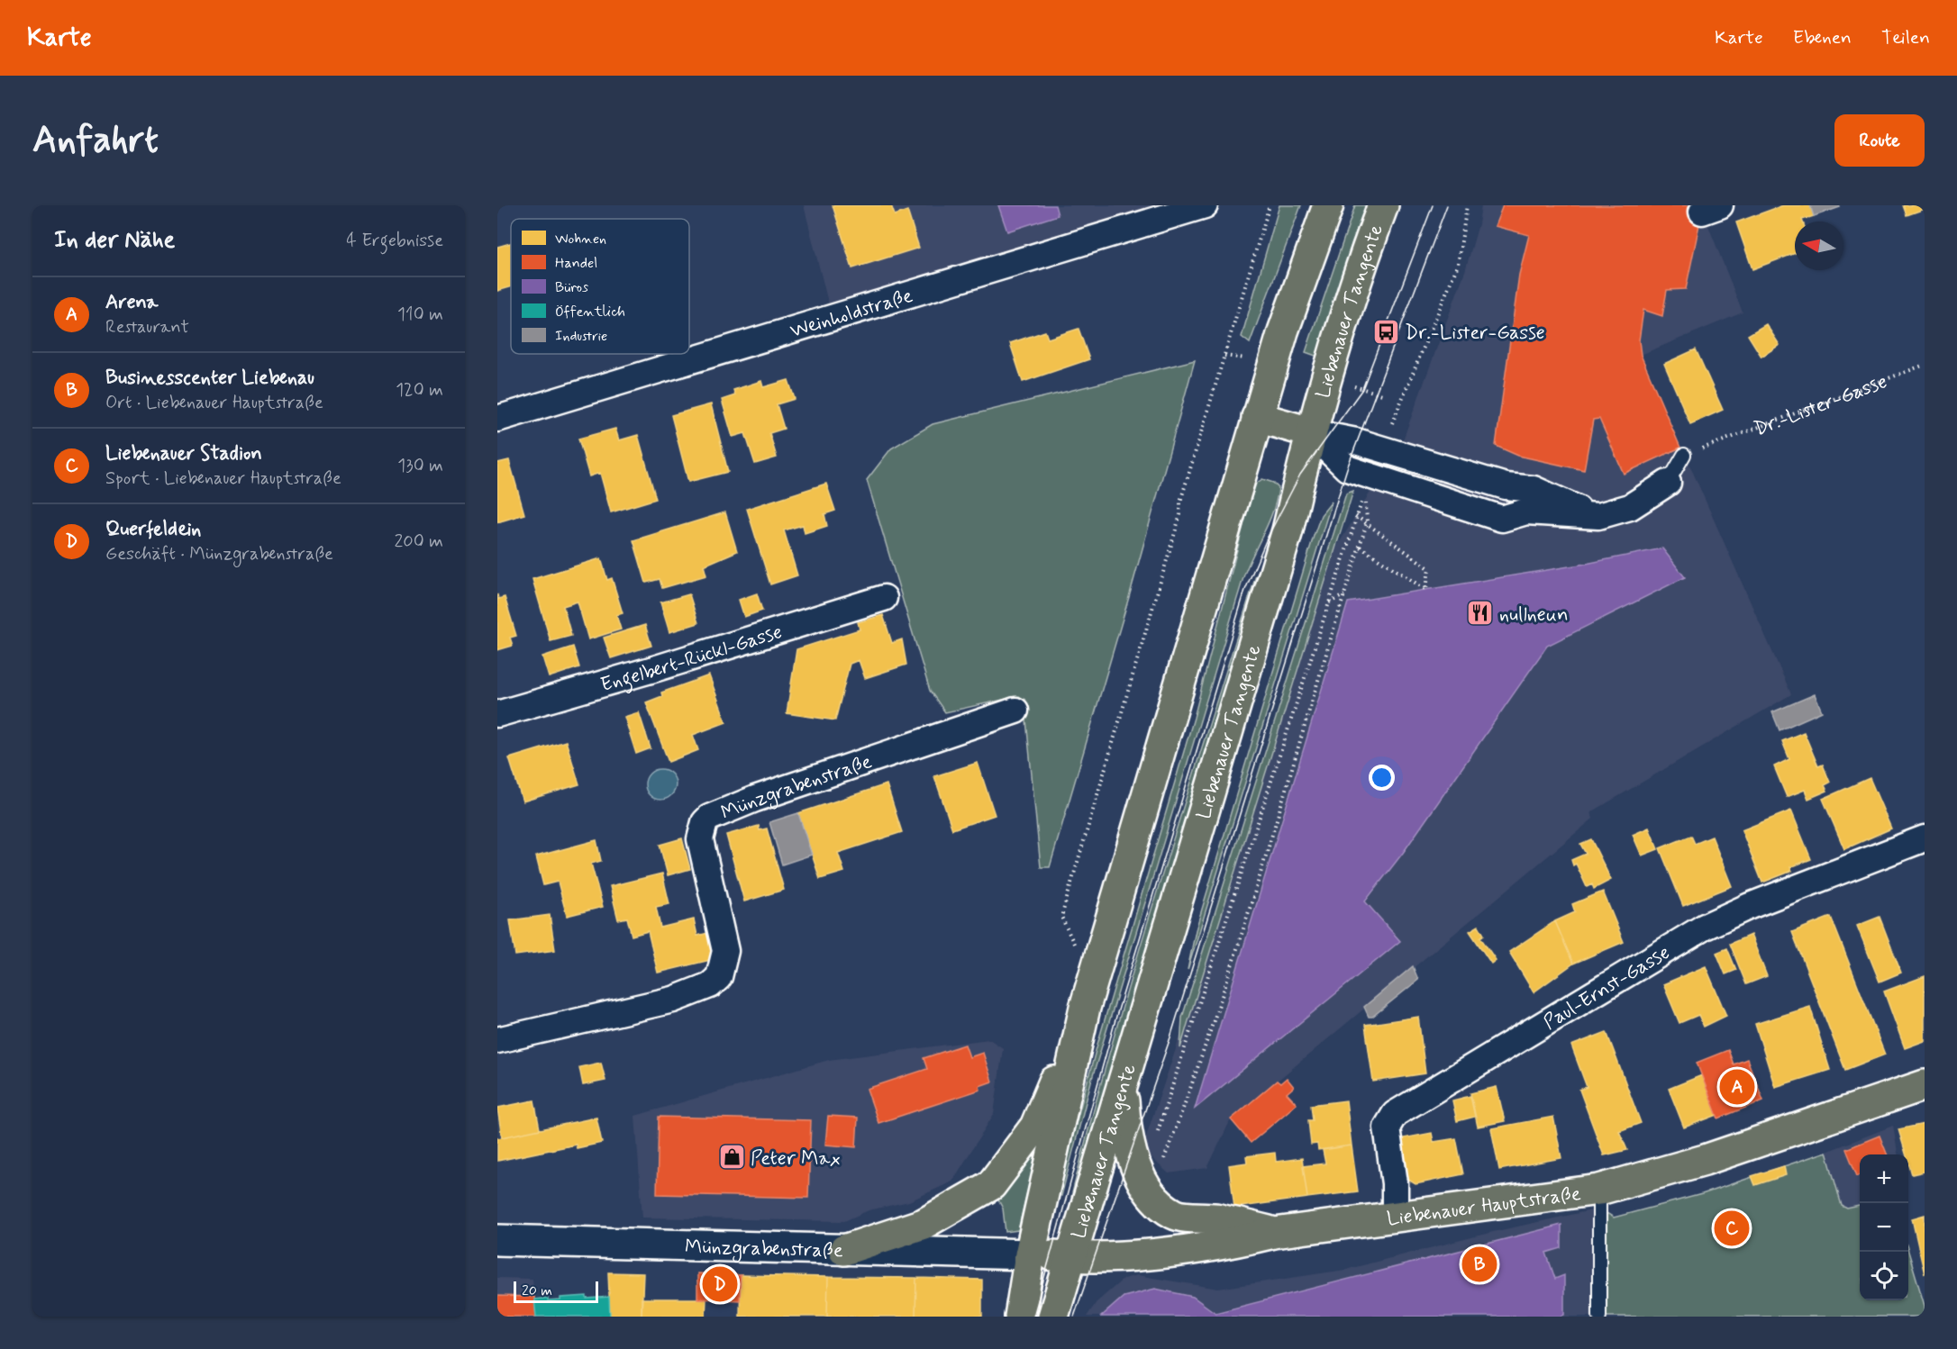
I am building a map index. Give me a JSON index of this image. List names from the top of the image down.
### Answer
{
  "streets": {
    "main road": ["Liebenauer Tangente", "Münzgrabenstraße", "Liebenauer Hauptstraße"],
    "street": ["Weinholdstraße", "Engelbert-Rückl-Gasse", "Paul-Ernst-Gasse"],
    "path": ["Dr.-Lister-Gasse"]
  },
  "crossings": [
    ["Liebenauer Tangente", "Liebenauer Hauptstraße"],
    ["Münzgrabenstraße", "Liebenauer Hauptstraße"],
    ["Paul-Ernst-Gasse", "Liebenauer Hauptstraße"]
  ],
  "places": {
    "bus stop": ["Dr.-Lister-Gasse"],
    "restaurant": ["nullneun"],
    "shop": ["Peter Max"]
  },
  "legend": [
    "Wohnen",
    "Handel",
    "Büros",
    "Öffentlich",
    "Industrie"
  ],
  "scale_bar": "20 m",
  "north": "left",
  "page": {
    "header": "Karte",
    "nav": ["Karte", "Ebenen", "Teilen"],
    "buttons": "Route",
    "title": "Anfahrt",
    "heading": ["In der Nähe", "4 Ergebnisse"],
    "list": [
      {
        "mark": "A",
        "name": "Arena",
        "note": "Restaurant",
        "value": "110 m"
      },
      {
        "mark": "B",
        "name": "Businesscenter Liebenau",
        "note": "Ort · Liebenauer Hauptstraße",
        "value": "120 m"
      },
      {
        "mark": "C",
        "name": "Liebenauer Stadion",
        "note": "Sport · Liebenauer Hauptstraße",
        "value": "130 m"
      },
      {
        "mark": "D",
        "name": "Querfeldein",
        "note": "Geschäft · Münzgrabenstraße",
        "value": "200 m"
      }
    ],
    "pins": [
      "A",
      "C",
      "B",
      "D"
    ],
    "map_buttons": ["+", "−"],
    "scale": "20 m"
  }
}
